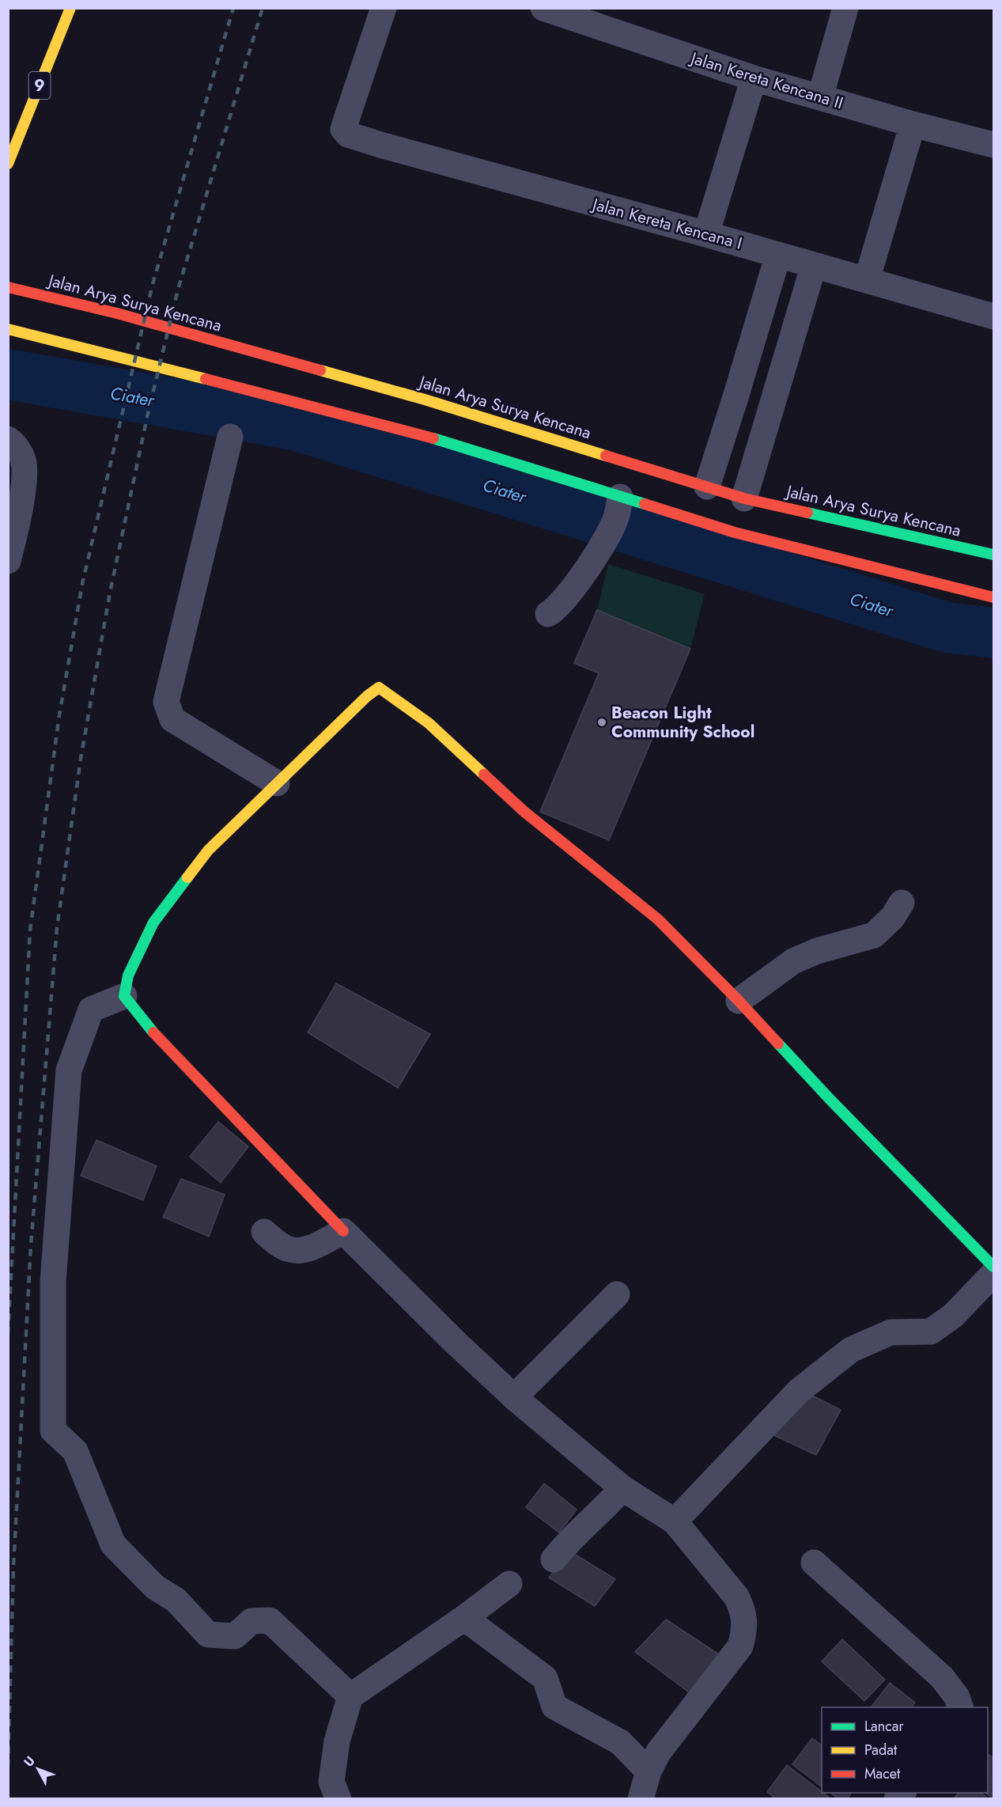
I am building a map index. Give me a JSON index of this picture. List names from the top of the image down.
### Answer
{
  "streets": {
    "main road": ["9", "Jalan Arya Surya Kencana"],
    "street": ["Jalan Kereta Kencana II", "Jalan Kereta Kencana I"]
  },
  "water": ["Ciater"],
  "places": ["Beacon Light Community School"],
  "legend": ["Lancar", "Padat", "Macet"],
  "north": "top left"
}
